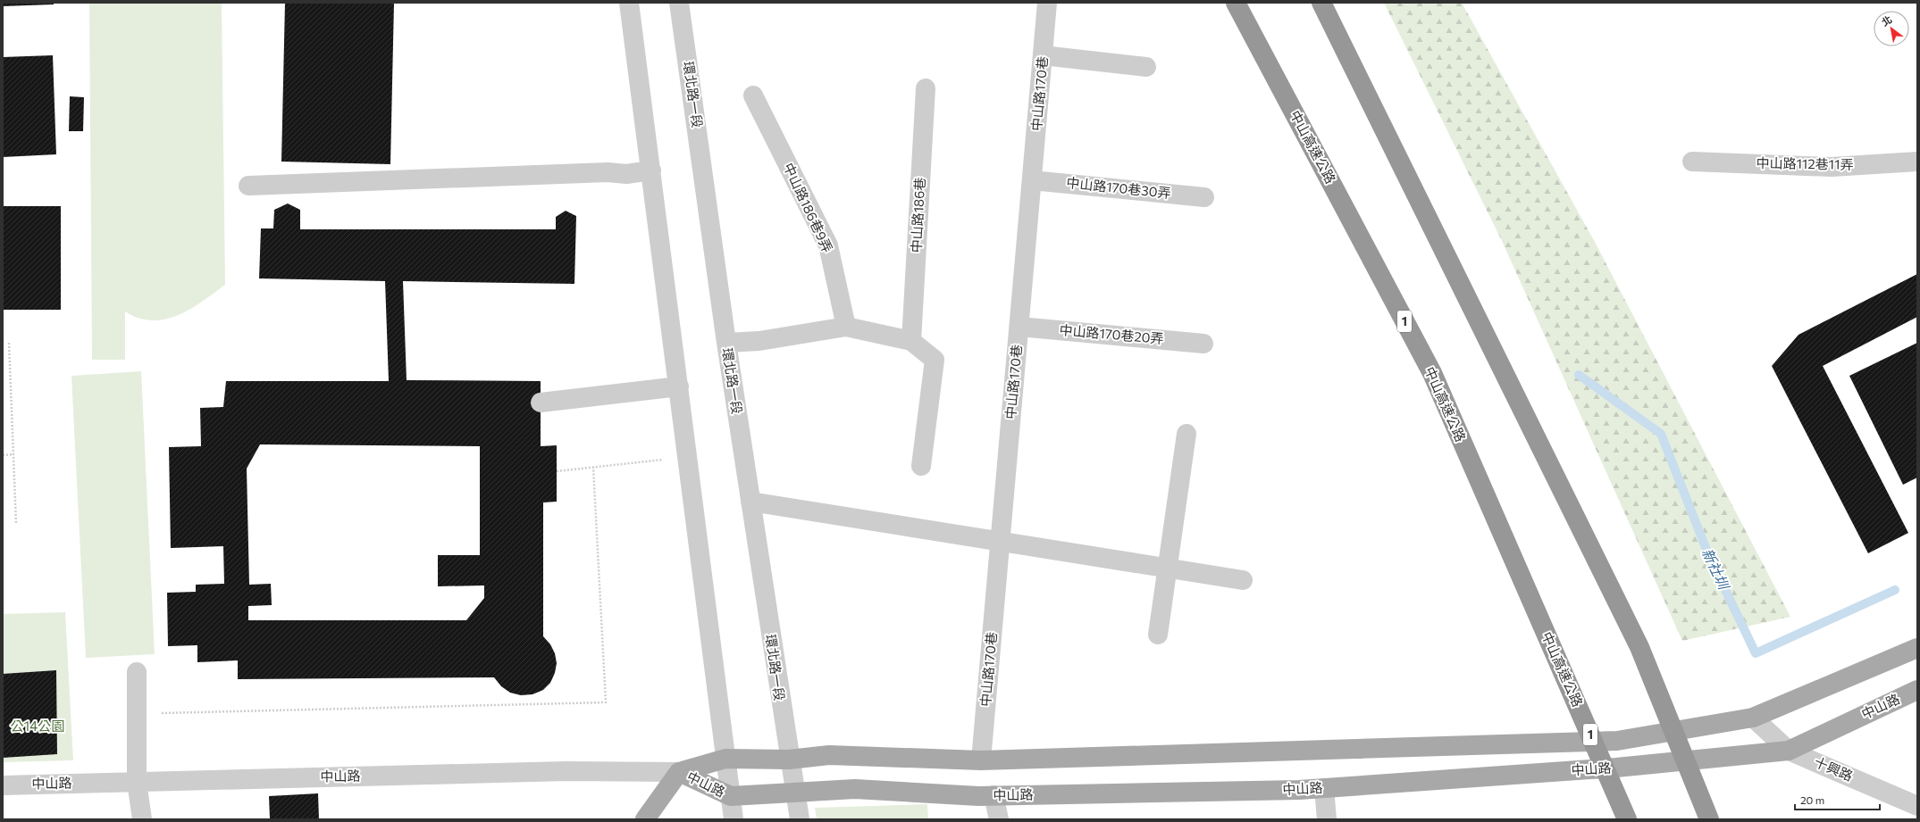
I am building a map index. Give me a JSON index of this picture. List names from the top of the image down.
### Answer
{
  "streets": {
    "highway": ["中山高速公路", "1"],
    "main road": ["中山路"],
    "street": [
      "中山路170巷",
      "環北路一段",
      "中山路112巷11弄",
      "中山路170巷30弄",
      "中山路186巷9弄",
      "中山路186巷",
      "中山路170巷20弄",
      "十興路"
    ]
  },
  "crossings": [
    ["中山路170巷", "中山路170巷30弄"],
    ["中山路170巷", "中山路170巷20弄"],
    ["中山路170巷", "中山路"],
    ["環北路一段", "中山路"],
    ["中山路", "十興路"]
  ],
  "water": ["新社圳"],
  "parks": ["公14公園"],
  "scale_bar": "20 m",
  "north": "top left"
}
